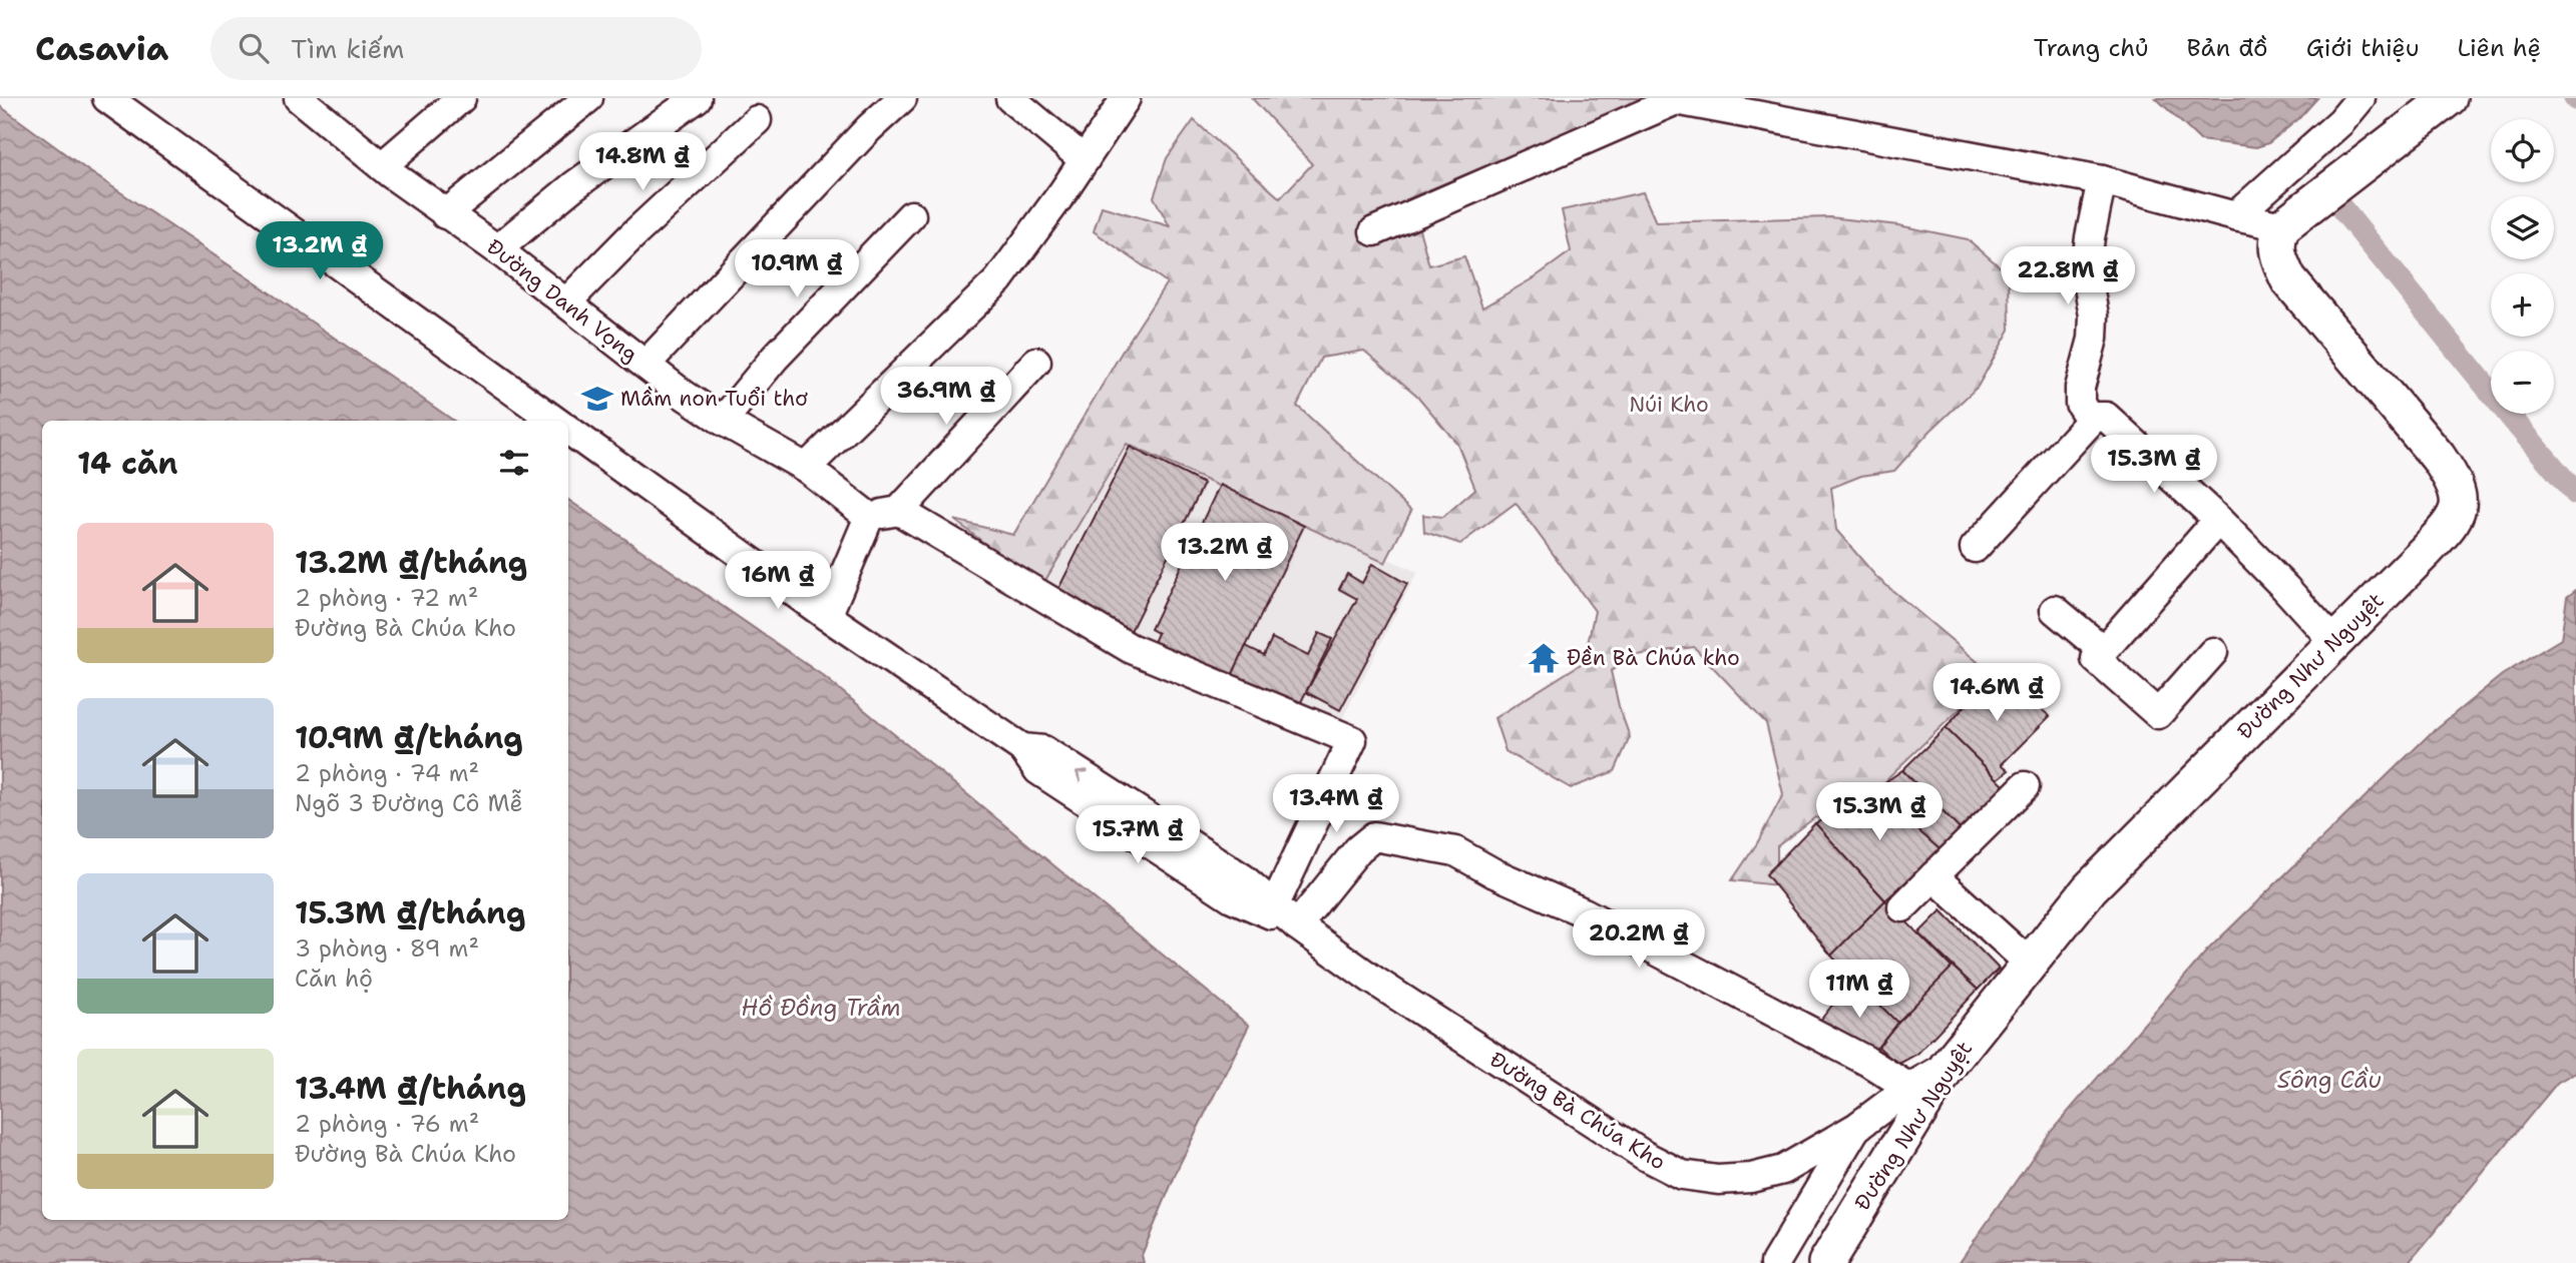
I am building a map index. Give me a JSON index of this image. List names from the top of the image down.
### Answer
{
  "streets": {
    "main road": ["Đường Như Nguyệt"],
    "street": ["Đường Danh Vọng", "Đường Bà Chúa Kho"]
  },
  "crossings": [
    ["Đường Như Nguyệt", "Đường Bà Chúa Kho"]
  ],
  "water": ["Hồ Đồng Trầm", "Sông Cầu"],
  "parks": ["Núi Kho"],
  "places": {
    "school or university": ["Mầm non Tuổi thơ"],
    "temple": ["Đền Bà Chúa kho"]
  },
  "page": {
    "header": "Casavia",
    "search": "Tìm kiếm",
    "nav": [
      "Trang chủ",
      "Bản đồ",
      "Giới thiệu",
      "Liên hệ"
    ],
    "map_buttons": ["+", "−"],
    "price": [
      "14.8M ₫",
      "13.2M ₫",
      "10.9M ₫",
      "22.8M ₫",
      "36.9M ₫",
      "15.3M ₫",
      "13.2M ₫",
      "16M ₫",
      "14.6M ₫",
      "13.4M ₫",
      "15.3M ₫",
      "15.7M ₫",
      "20.2M ₫",
      "11M ₫"
    ],
    "heading": "14 căn",
    "list": [
      {
        "name": "13.2M ₫/tháng",
        "note": "2 phòng · 72 m² · Đường Bà Chúa Kho"
      },
      {
        "name": "10.9M ₫/tháng",
        "note": "2 phòng · 74 m² · Ngõ 3 Đường Cô Mễ"
      },
      {
        "name": "15.3M ₫/tháng",
        "note": "3 phòng · 89 m² · Căn hộ"
      },
      {
        "name": "13.4M ₫/tháng",
        "note": "2 phòng · 76 m² · Đường Bà Chúa Kho"
      }
    ]
  }
}
